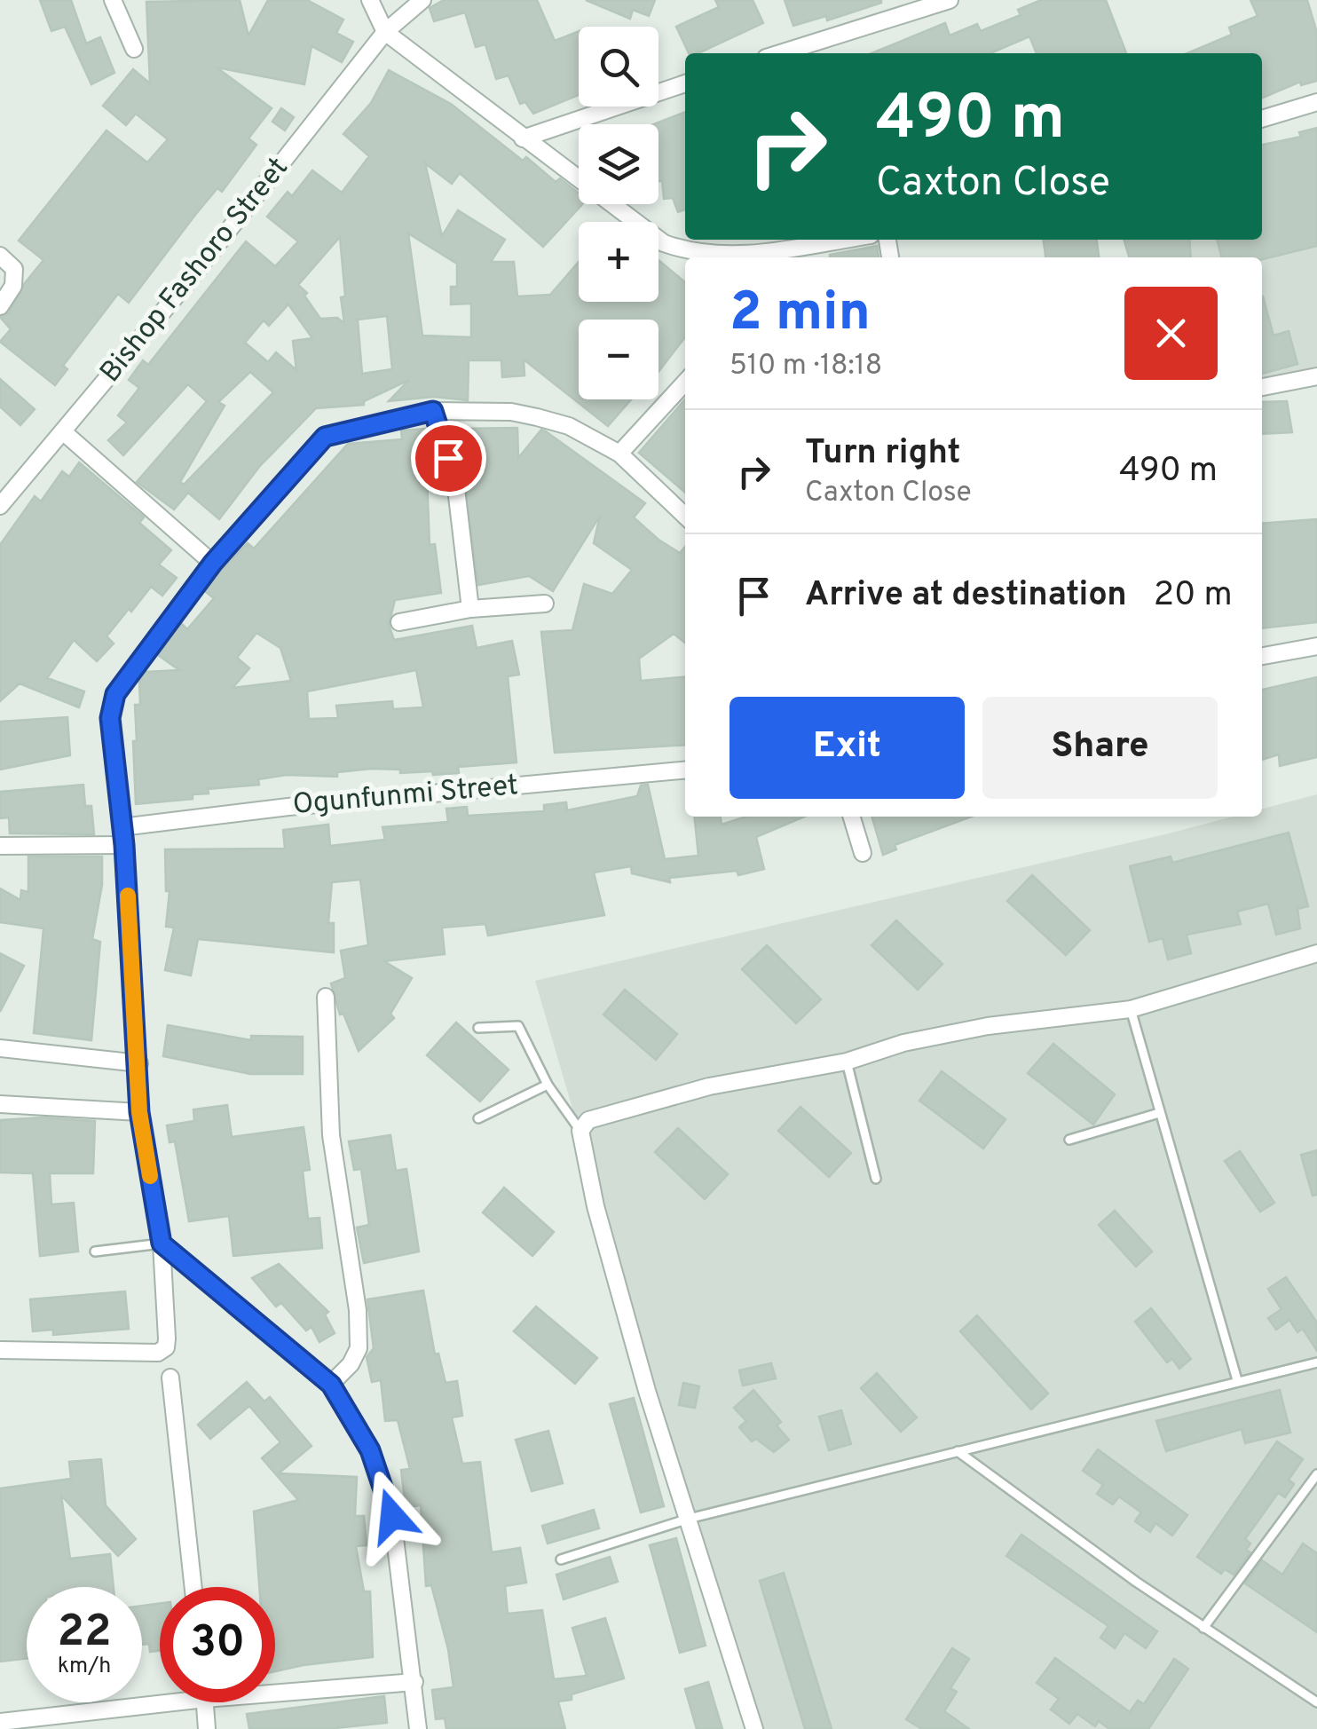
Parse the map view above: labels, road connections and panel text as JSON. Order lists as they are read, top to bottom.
{
  "streets": {
    "street": ["Bishop Fashoro Street", "Ogunfunmi Street"]
  },
  "page": {
    "map_buttons": ["+", "−"],
    "turn": ["490 m", "Caxton Close"],
    "heading": ["2 min", "510 m · 18:18"],
    "list": [
      {
        "name": "Turn right",
        "note": "Caxton Close",
        "value": "490 m"
      },
      {
        "name": "Arrive at destination",
        "value": "20 m"
      }
    ],
    "buttons": ["Exit", "Share"],
    "speed": "22 km/h",
    "limit": "30"
  }
}
